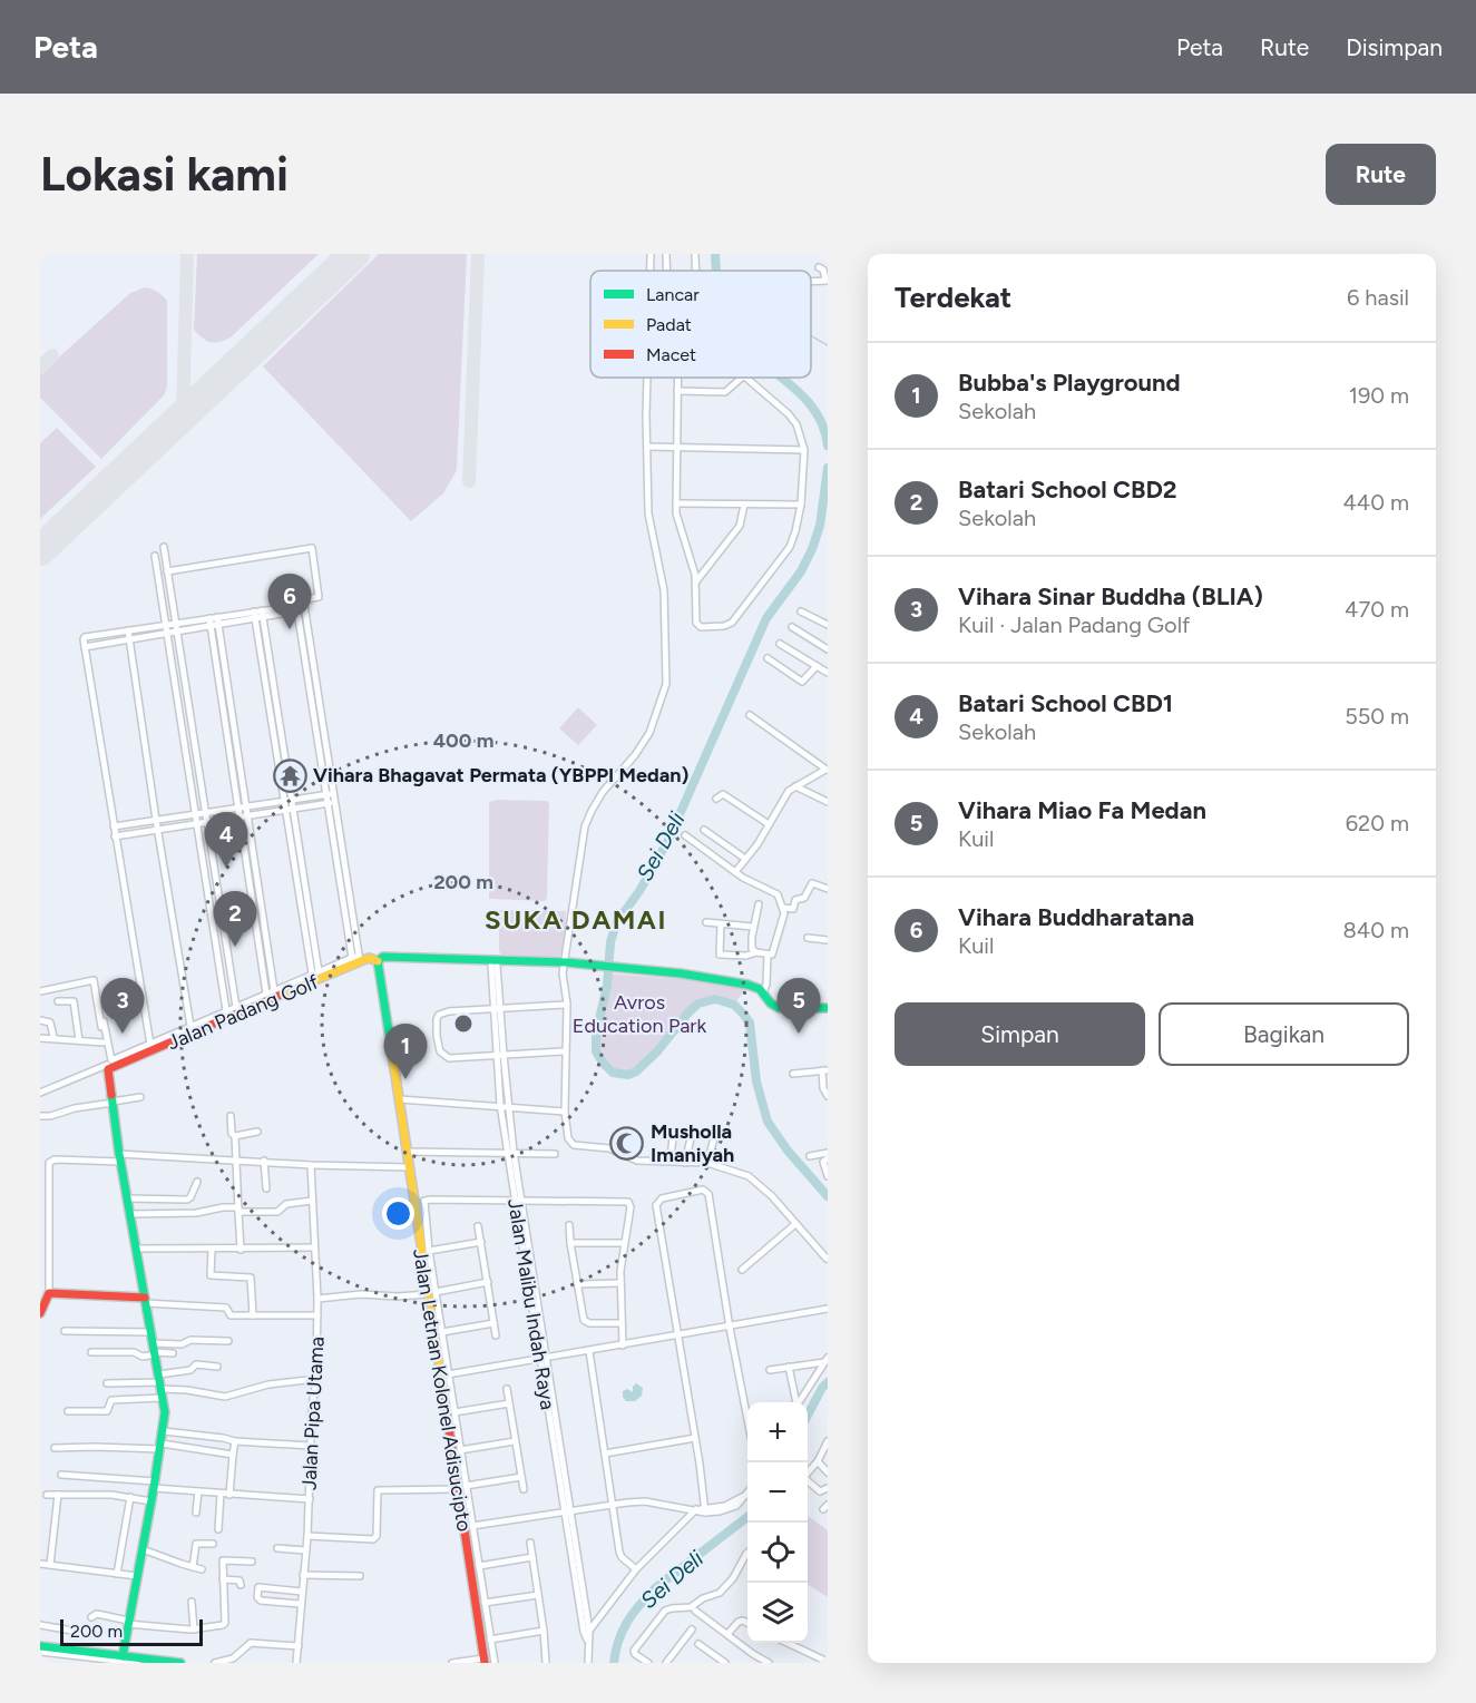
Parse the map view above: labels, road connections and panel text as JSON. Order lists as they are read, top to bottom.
{
  "streets": {
    "main road": ["Jalan Padang Golf", "Jalan Letnan Kolonel Adisucipto"],
    "street": ["Jalan Malibu Indah Raya", "Jalan Pipa Utama"]
  },
  "districts": ["SUKA DAMAI"],
  "water": ["Sei Deli"],
  "parks": ["Avros Education Park"],
  "places": {
    "temple": ["Vihara Bhagavat Permata (YBPPI Medan)"],
    "mosque": ["Musholla Imaniyah"]
  },
  "legend": ["Lancar", "Padat", "Macet"],
  "scale_bar": "200 m",
  "page": {
    "header": "Peta",
    "nav": ["Peta", "Rute", "Disimpan"],
    "buttons": [
      "Rute",
      ["Simpan", "Bagikan"]
    ],
    "title": "Lokasi kami",
    "heading": ["Terdekat", "6 hasil"],
    "list": [
      {
        "mark": "1",
        "name": "Bubba's Playground",
        "note": "Sekolah",
        "value": "190 m"
      },
      {
        "mark": "2",
        "name": "Batari School CBD2",
        "note": "Sekolah",
        "value": "440 m"
      },
      {
        "mark": "3",
        "name": "Vihara Sinar Buddha (BLIA)",
        "note": "Kuil · Jalan Padang Golf",
        "value": "470 m"
      },
      {
        "mark": "4",
        "name": "Batari School CBD1",
        "note": "Sekolah",
        "value": "550 m"
      },
      {
        "mark": "5",
        "name": "Vihara Miao Fa Medan",
        "note": "Kuil",
        "value": "620 m"
      },
      {
        "mark": "6",
        "name": "Vihara Buddharatana",
        "note": "Kuil",
        "value": "840 m"
      }
    ],
    "pins": [
      "6",
      "4",
      "2",
      "3",
      "5",
      "1"
    ],
    "map_buttons": ["+", "−"],
    "scale": "200 m"
  },
  "rings": ["400 m", "200 m"]
}
